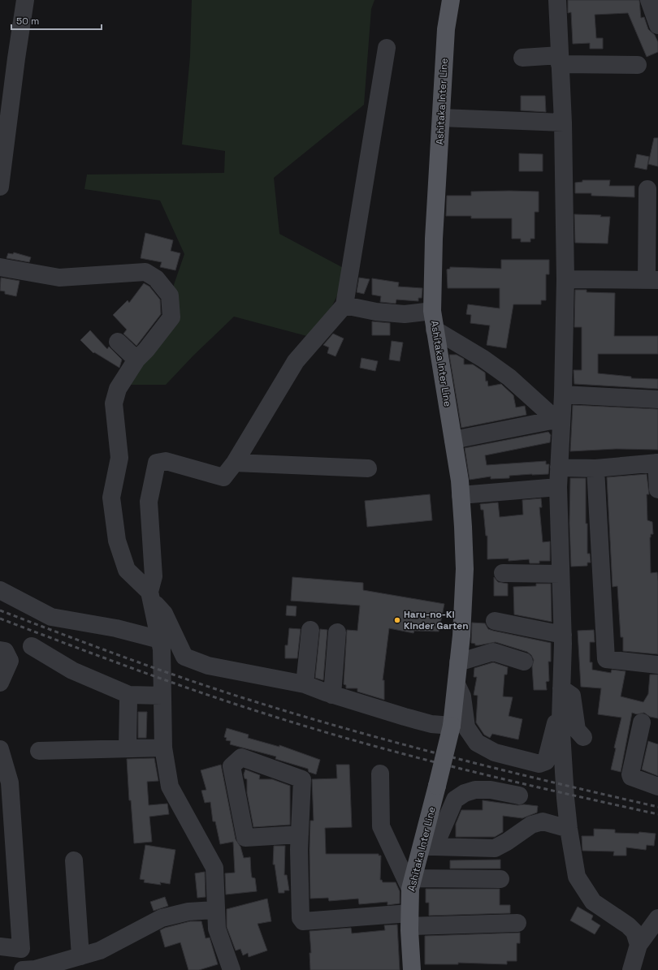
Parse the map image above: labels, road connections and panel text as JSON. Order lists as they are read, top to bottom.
{
  "streets": {
    "main road": ["Ashitaka Inter Line"]
  },
  "places": ["Haru-no-Ki Kinder Garten"],
  "scale_bar": "50 m"
}
